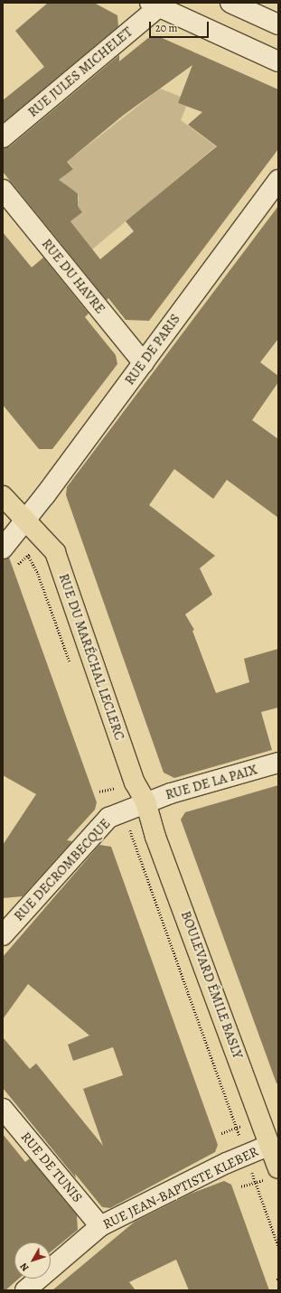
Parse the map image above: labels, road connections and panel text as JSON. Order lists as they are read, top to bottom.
{
  "streets": {
    "main road": ["RUE DU MARÉCHAL LECLERC", "BOULEVARD ÉMILE BASLY"],
    "street": [
      "RUE JULES MICHELET",
      "RUE DU HAVRE",
      "RUE DE PARIS",
      "RUE DE LA PAIX",
      "RUE DECROMBECQUE",
      "RUE DE TUNIS",
      "RUE JEAN-BAPTISTE KLEBER"
    ]
  },
  "crossings": [
    ["RUE DU HAVRE", "RUE DE PARIS"],
    ["RUE DE PARIS", "RUE DU MARÉCHAL LECLERC"],
    ["RUE DU MARÉCHAL LECLERC", "RUE DE LA PAIX"],
    ["RUE DU MARÉCHAL LECLERC", "RUE DECROMBECQUE"],
    ["RUE DU MARÉCHAL LECLERC", "BOULEVARD ÉMILE BASLY"],
    ["RUE DE LA PAIX", "RUE DECROMBECQUE"],
    ["RUE DE LA PAIX", "BOULEVARD ÉMILE BASLY"],
    ["RUE DECROMBECQUE", "BOULEVARD ÉMILE BASLY"],
    ["BOULEVARD ÉMILE BASLY", "RUE JEAN-BAPTISTE KLEBER"],
    ["RUE DE TUNIS", "RUE JEAN-BAPTISTE KLEBER"]
  ],
  "scale_bar": "20 m",
  "north": "bottom left"
}
